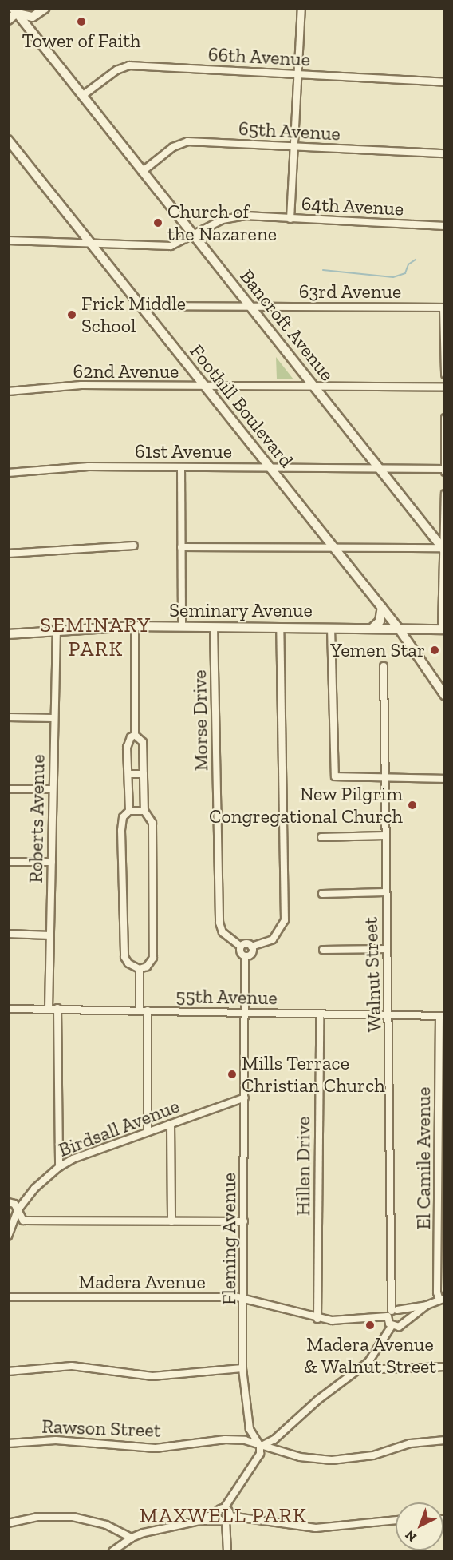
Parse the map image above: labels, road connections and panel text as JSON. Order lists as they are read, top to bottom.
{
  "streets": {
    "street": [
      "66th Avenue",
      "65th Avenue",
      "64th Avenue",
      "63rd Avenue",
      "Bancroft Avenue",
      "62nd Avenue",
      "Foothill Boulevard",
      "61st Avenue",
      "Seminary Avenue",
      "Morse Drive",
      "Roberts Avenue",
      "Walnut Street",
      "55th Avenue",
      "Birdsall Avenue",
      "El Camile Avenue",
      "Hillen Drive",
      "Fleming Avenue",
      "Madera Avenue",
      "Rawson Street"
    ]
  },
  "crossings": [
    ["66th Avenue", "Bancroft Avenue"],
    ["65th Avenue", "Bancroft Avenue"],
    ["64th Avenue", "Bancroft Avenue"],
    ["64th Avenue", "Foothill Boulevard"],
    ["63rd Avenue", "Bancroft Avenue"],
    ["63rd Avenue", "Foothill Boulevard"],
    ["Bancroft Avenue", "62nd Avenue"],
    ["Bancroft Avenue", "61st Avenue"],
    ["62nd Avenue", "Foothill Boulevard"],
    ["Foothill Boulevard", "61st Avenue"],
    ["Foothill Boulevard", "Seminary Avenue"],
    ["Seminary Avenue", "Morse Drive"],
    ["Seminary Avenue", "Roberts Avenue"],
    ["Morse Drive", "Fleming Avenue"],
    ["Roberts Avenue", "55th Avenue"],
    ["Walnut Street", "55th Avenue"],
    ["Walnut Street", "Madera Avenue"],
    ["55th Avenue", "El Camile Avenue"],
    ["55th Avenue", "Hillen Drive"],
    ["55th Avenue", "Fleming Avenue"],
    ["Birdsall Avenue", "Fleming Avenue"],
    ["Hillen Drive", "Madera Avenue"],
    ["Fleming Avenue", "Madera Avenue"],
    ["Fleming Avenue", "Rawson Street"]
  ],
  "districts": ["SEMINARY PARK", "MAXWELL PARK"],
  "places": [
    "Tower of Faith",
    "Church of the Nazarene",
    "Frick Middle School",
    "Yemen Star",
    "New Pilgrim Congregational Church",
    "Mills Terrace Christian Church",
    "Madera Avenue & Walnut Street"
  ],
  "north": "bottom left"
}
